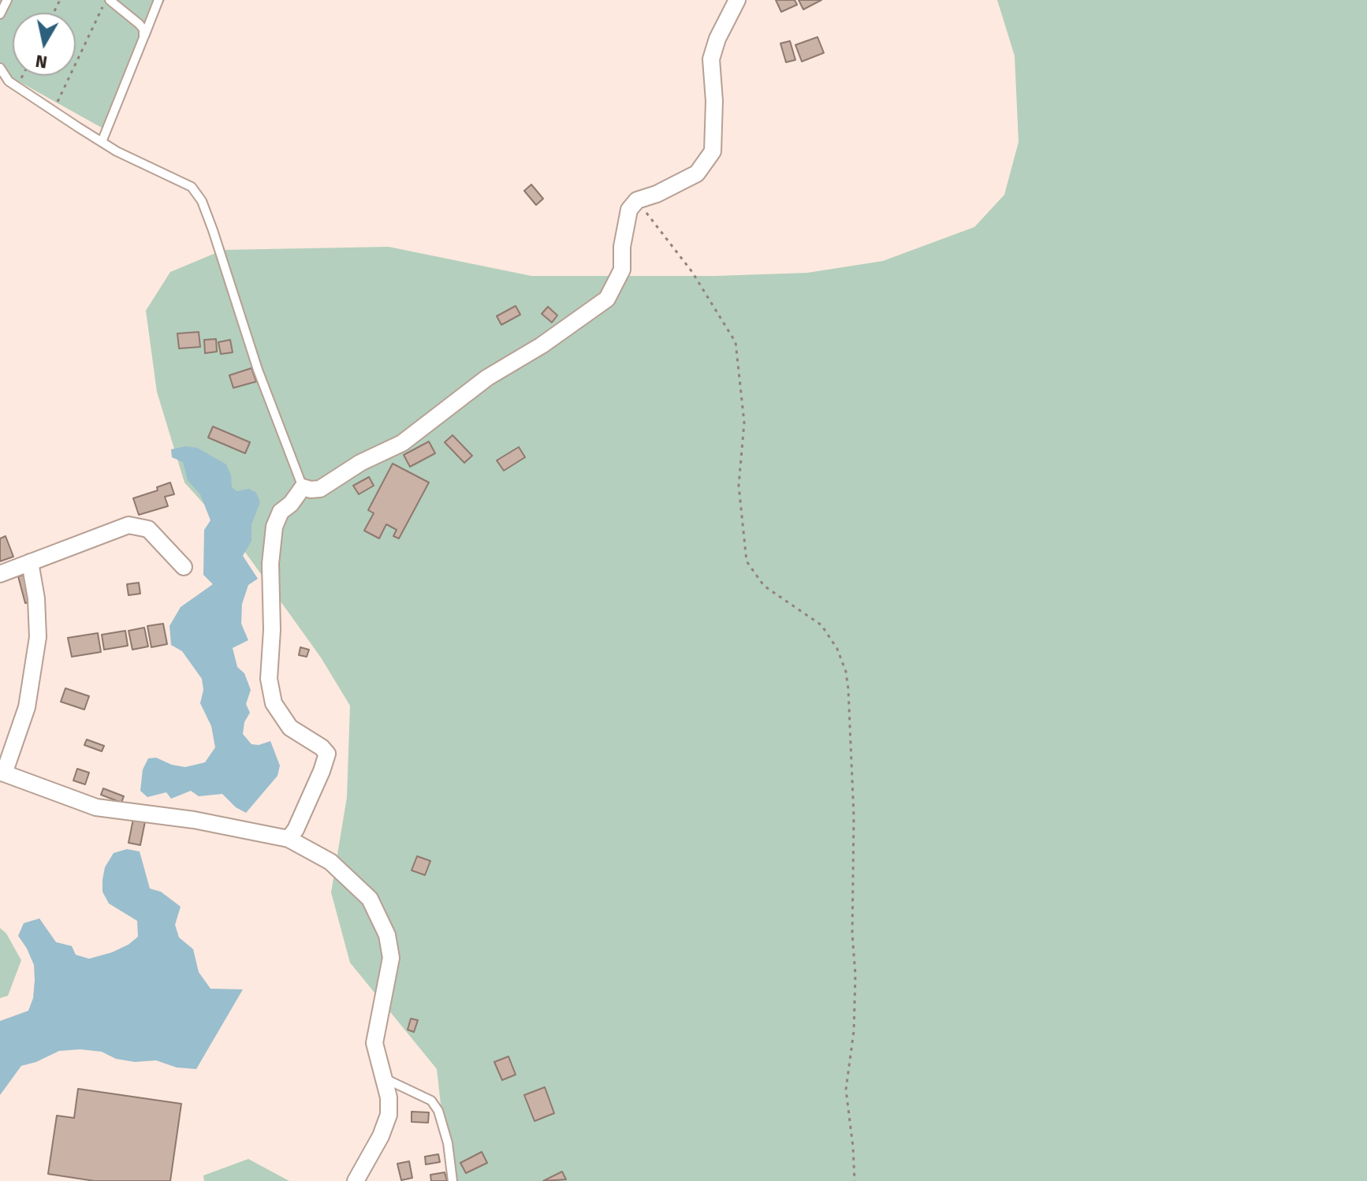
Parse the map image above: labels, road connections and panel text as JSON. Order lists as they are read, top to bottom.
{
  "north": "bottom"
}
